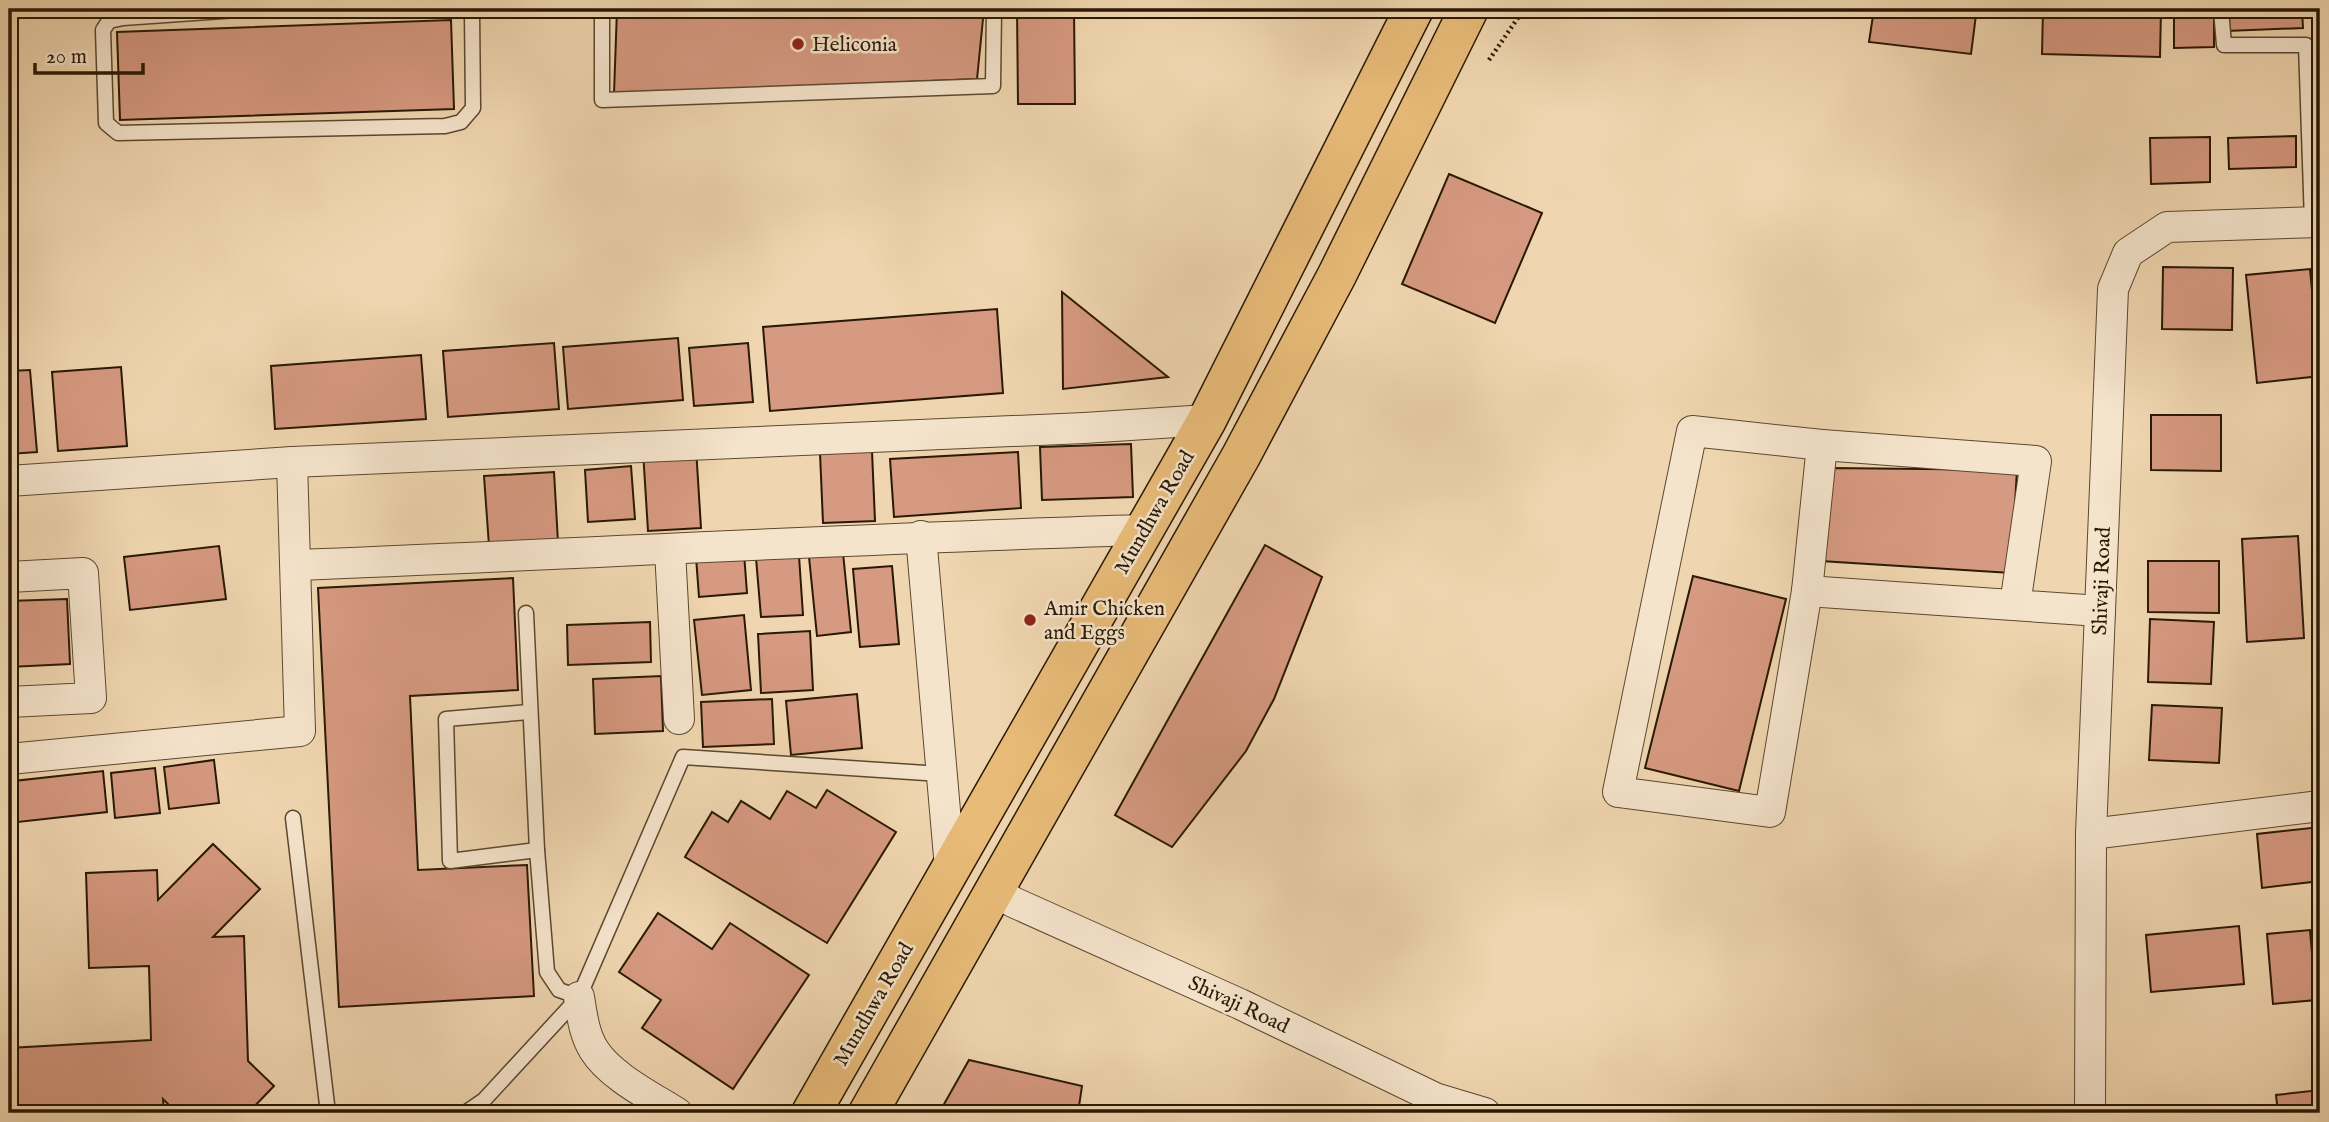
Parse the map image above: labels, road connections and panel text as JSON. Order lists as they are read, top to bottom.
{
  "streets": {
    "highway": ["Mundhwa Road"],
    "street": ["Shivaji Road"]
  },
  "places": ["Heliconia", "Amir Chicken and Eggs"],
  "scale_bar": "20 m"
}
